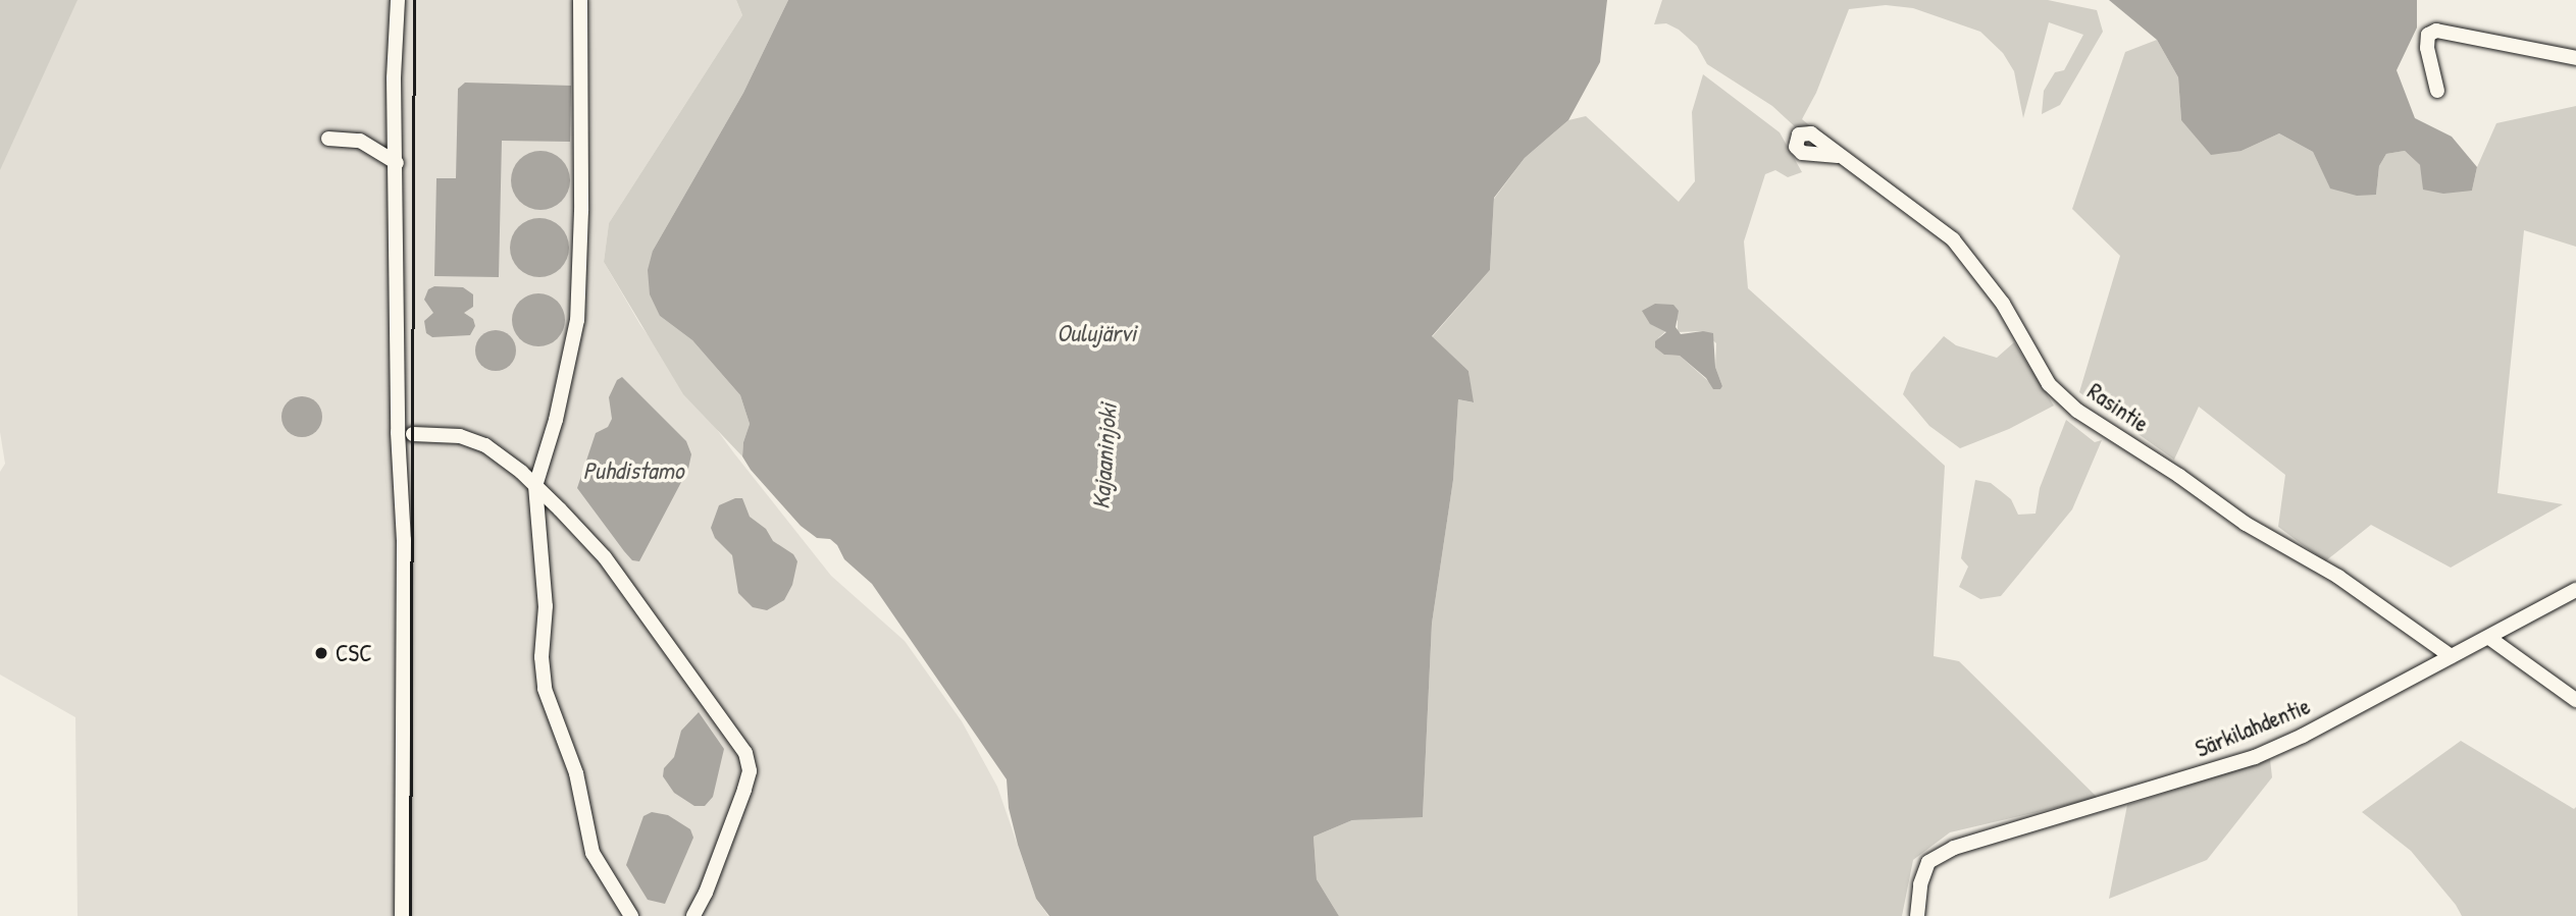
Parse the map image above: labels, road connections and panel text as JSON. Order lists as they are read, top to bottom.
{
  "streets": {
    "street": ["Rasintie", "Särkilahdentie"]
  },
  "crossings": [
    ["Rasintie", "Särkilahdentie"]
  ],
  "water": ["Oulujärvi", "Kajaaninjoki", "Puhdistamo"],
  "places": ["CSC"]
}
